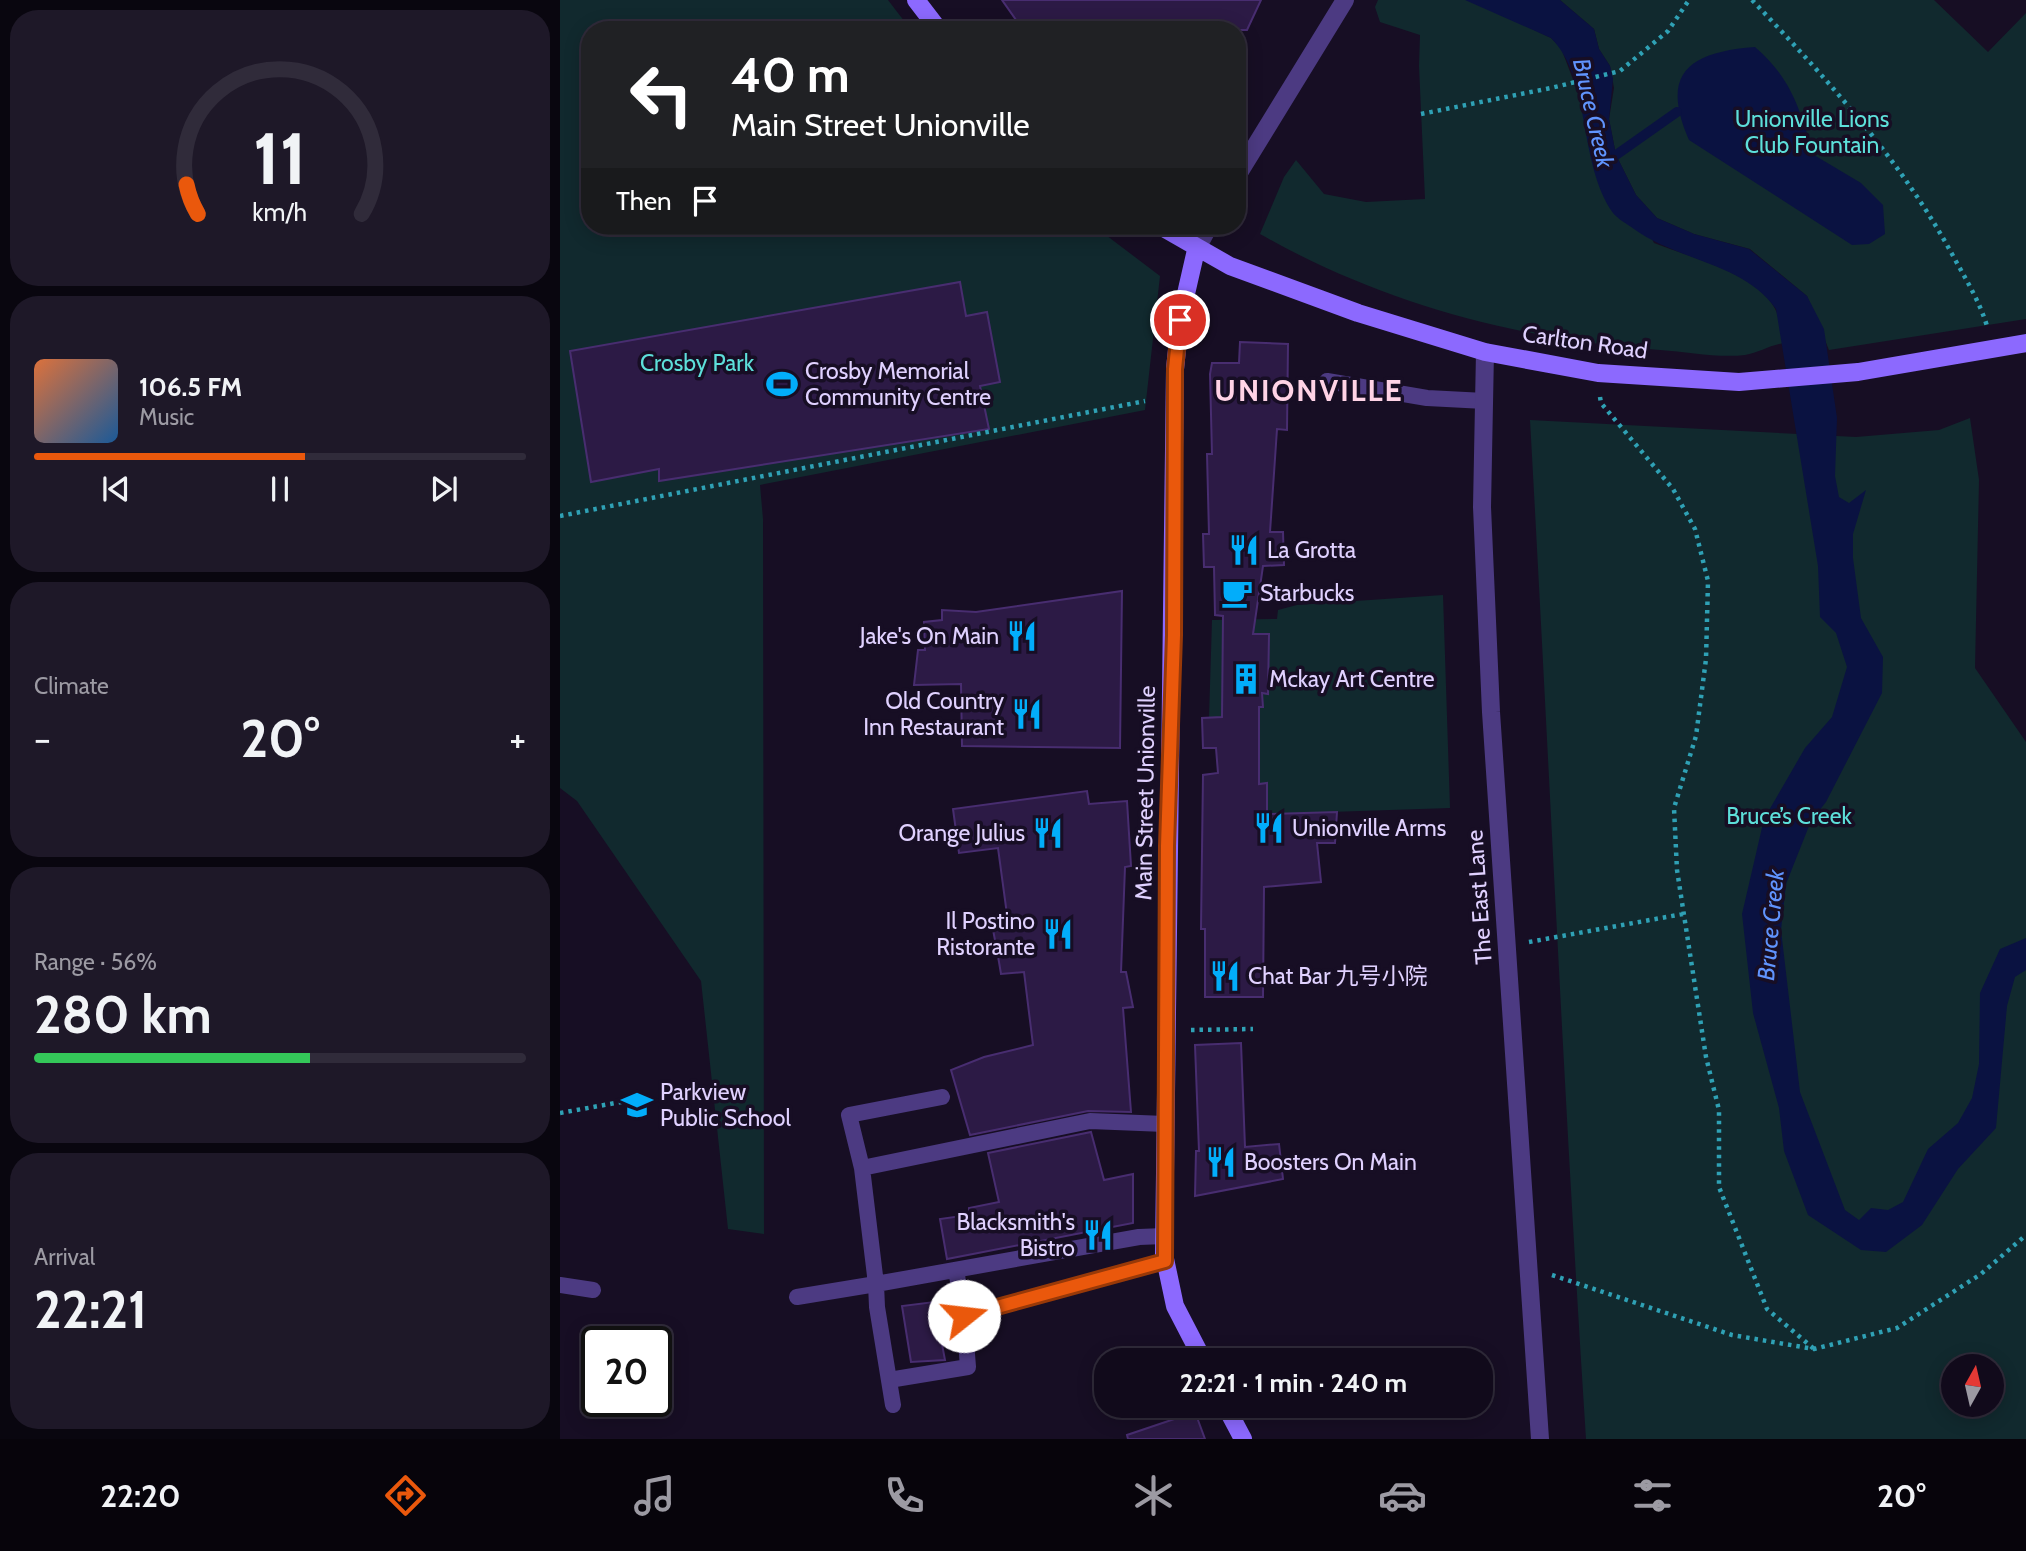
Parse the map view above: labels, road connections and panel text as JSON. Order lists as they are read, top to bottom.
{
  "streets": {
    "main road": ["Carlton Road", "Main Street Unionville"],
    "street": ["The East Lane"]
  },
  "crossings": [
    ["Carlton Road", "Main Street Unionville"],
    ["Carlton Road", "The East Lane"]
  ],
  "districts": ["UNIONVILLE"],
  "water": ["Bruce Creek"],
  "parks": ["Unionville Lions Club Fountain", "Crosby Park", "Bruce’s Creek"],
  "places": {
    "sports": ["Crosby Memorial Community Centre"],
    "restaurant": [
      "La Grotta",
      "Jake's On Main",
      "Old Country Inn Restaurant",
      "Unionville Arms",
      "Orange Julius",
      "Il Postino Ristorante",
      "Chat Bar 九号小院",
      "Boosters On Main",
      "Blacksmith's Bistro"
    ],
    "cafe": ["Starbucks"],
    "building": ["Mckay Art Centre"],
    "school or university": ["Parkview Public School"]
  },
  "north": "top",
  "page": {
    "turn": ["40 m", "Main Street Unionville"],
    "then": "Then",
    "song": ["106.5 FM", "Music"],
    "tile": [
      "Climate",
      ["Range · 56%", "280 km"],
      ["Arrival", "22:21"]
    ],
    "heat": ["−", "20°", "+"],
    "limit": "20",
    "trip": "22:21 · 1 min · 240 m",
    "tabs": ["22:20", "20°"],
    "gauge": ["11", "km/h"]
  }
}
